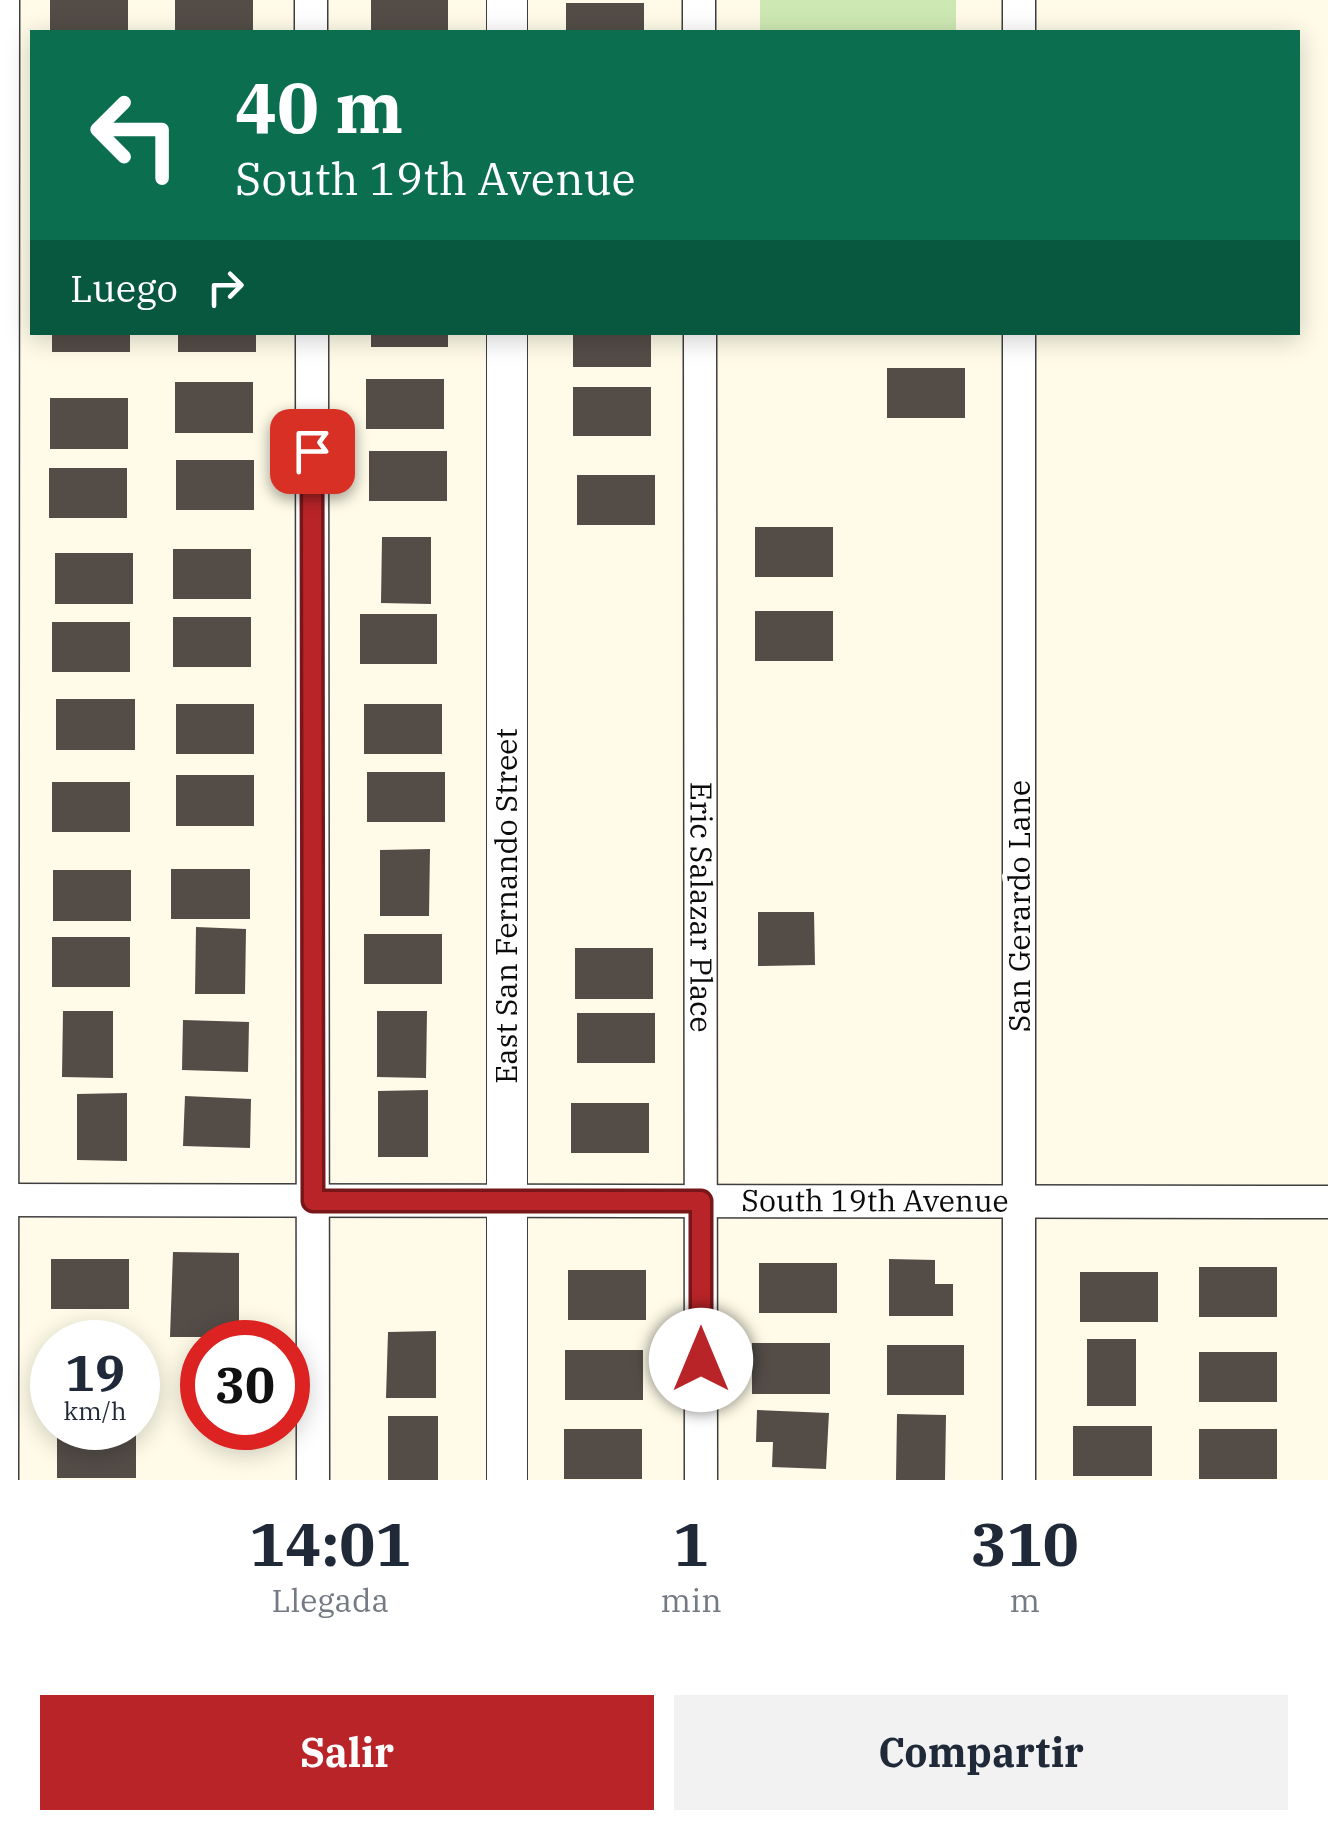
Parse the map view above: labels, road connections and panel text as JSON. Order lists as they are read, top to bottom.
{
  "streets": {
    "street": [
      "East San Fernando Street",
      "Eric Salazar Place",
      "San Gerardo Lane",
      "South 19th Avenue"
    ]
  },
  "crossings": [
    ["East San Fernando Street", "South 19th Avenue"],
    ["Eric Salazar Place", "South 19th Avenue"],
    ["San Gerardo Lane", "South 19th Avenue"]
  ],
  "page": {
    "turn": ["40 m", "South 19th Avenue"],
    "then": "Luego",
    "speed": "19 km/h",
    "limit": "30",
    "eta": [
      "14:01",
      "Llegada",
      "1",
      "min",
      "310",
      "m"
    ],
    "buttons": ["Salir", "Compartir"]
  }
}
